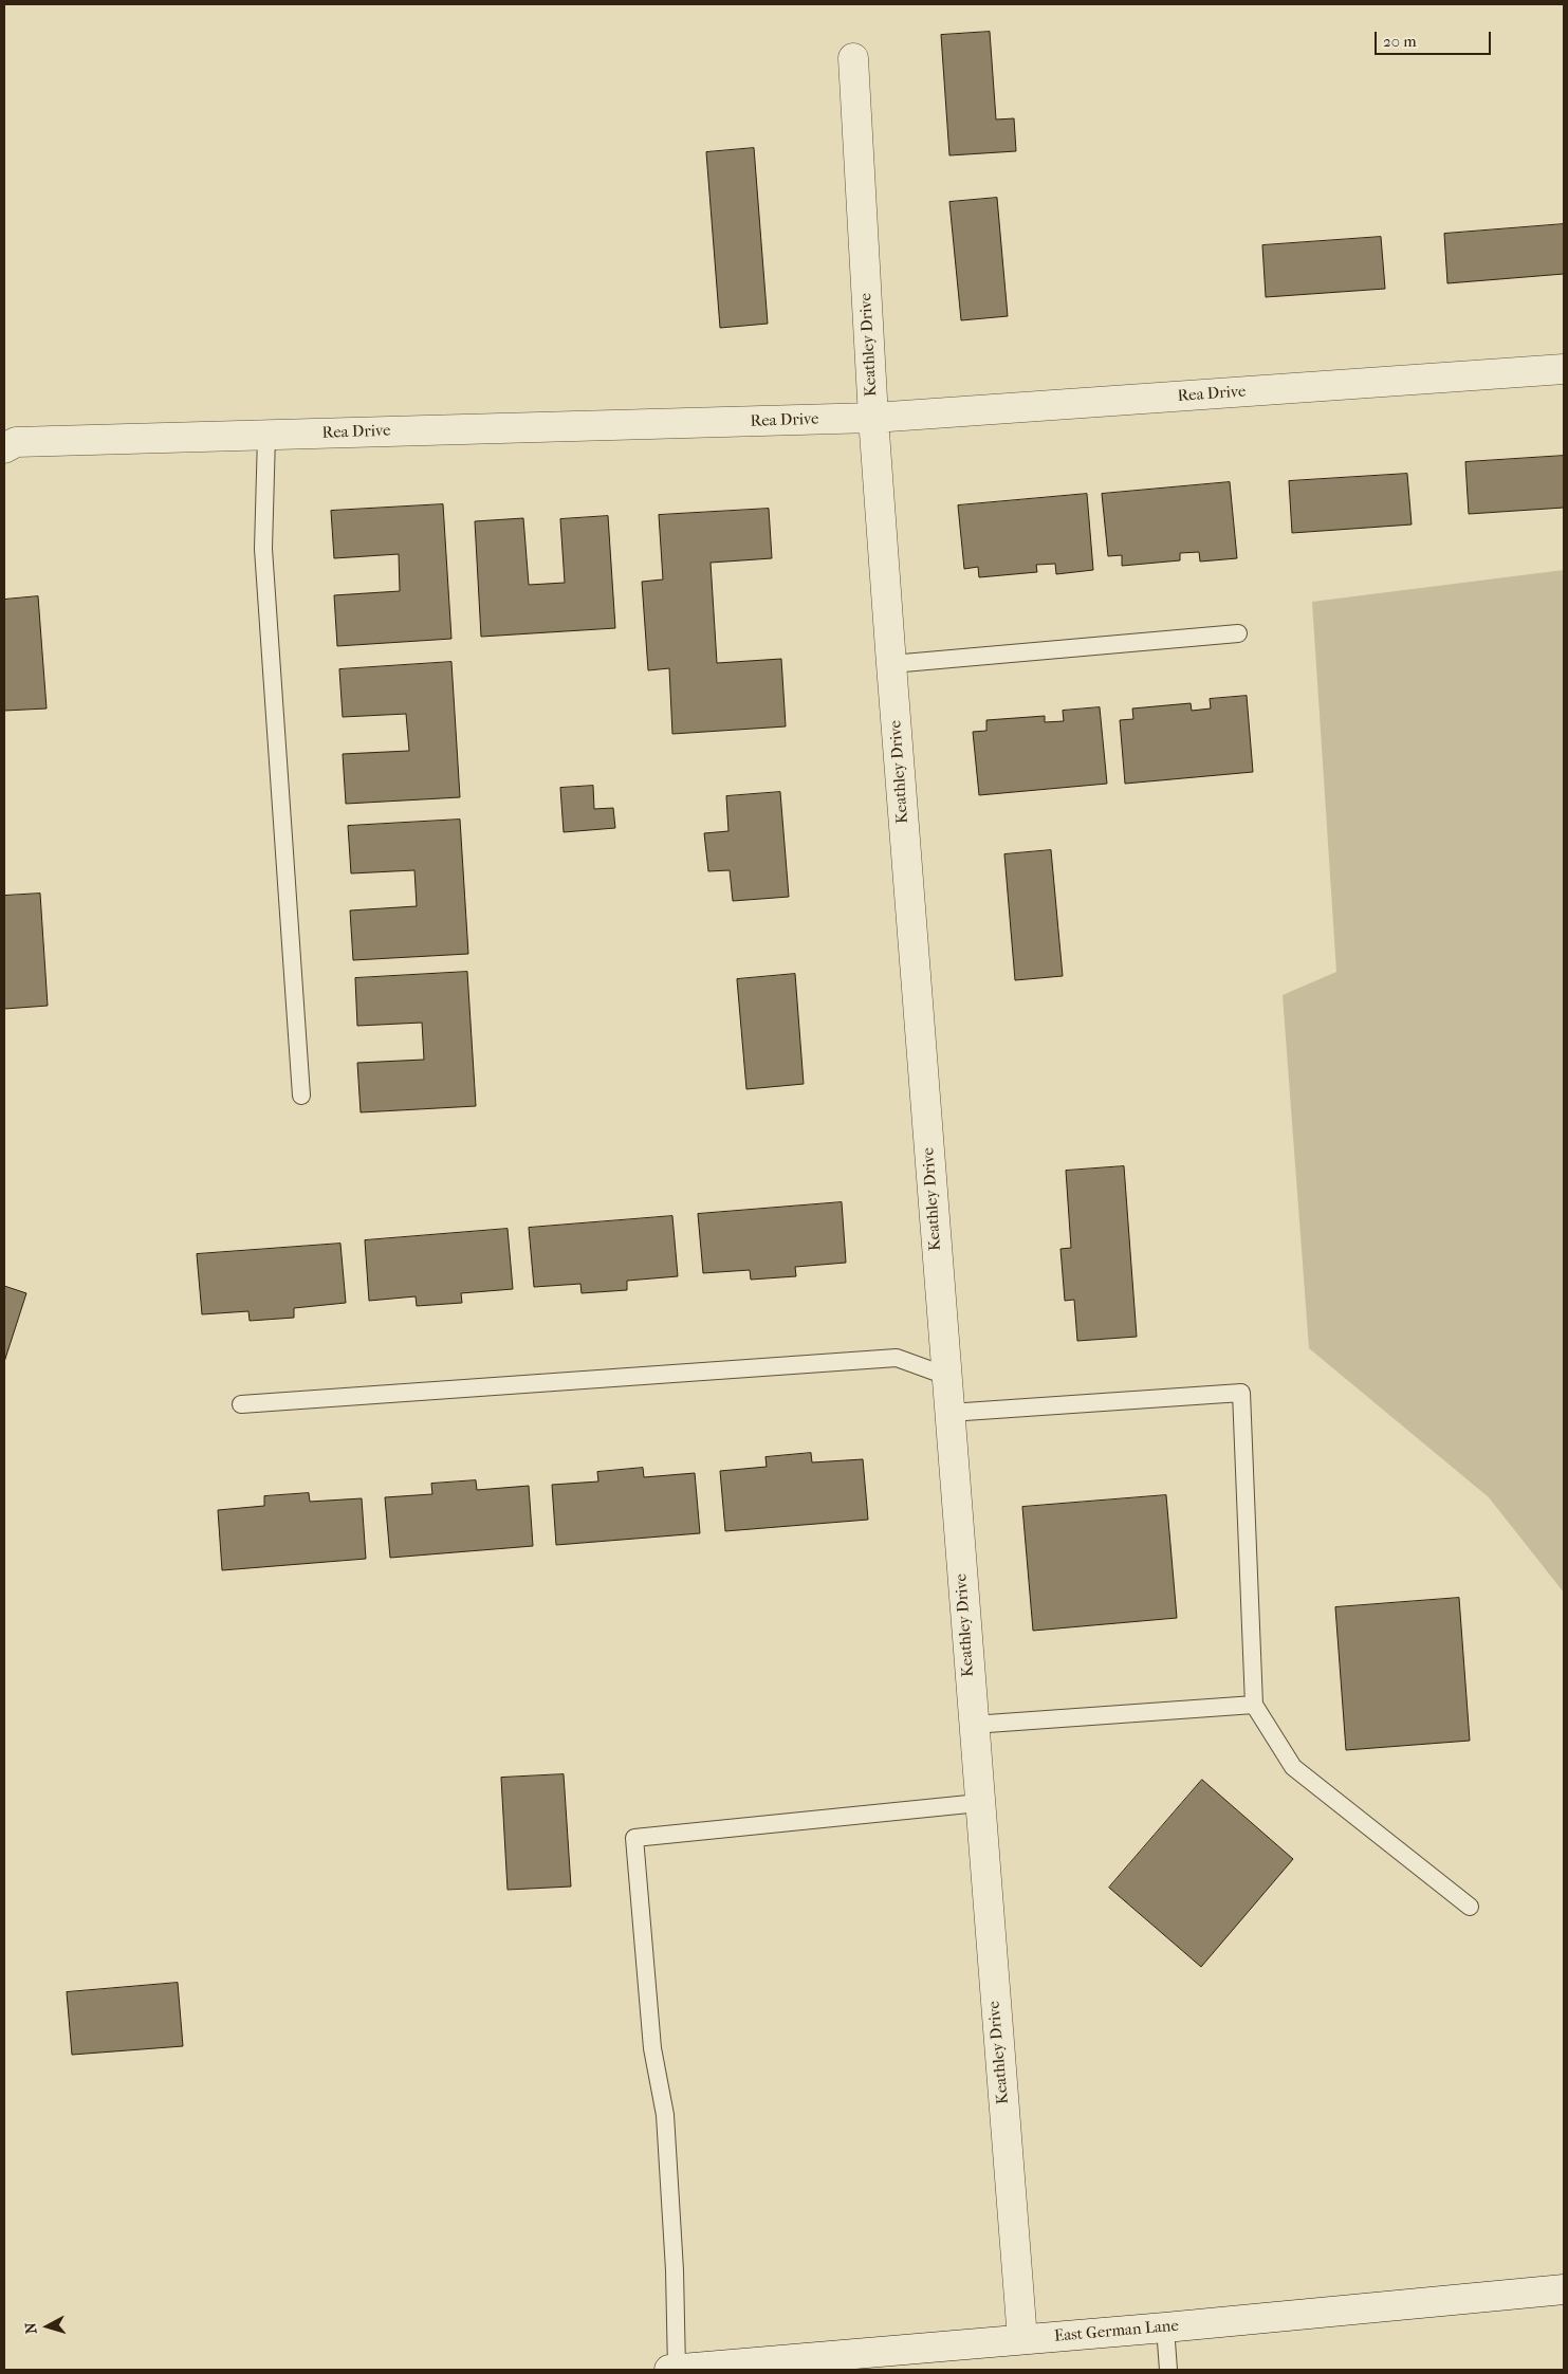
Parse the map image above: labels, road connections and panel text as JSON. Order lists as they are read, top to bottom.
{
  "streets": {
    "street": ["Keathley Drive", "Rea Drive", "East German Lane"]
  },
  "crossings": [
    ["Keathley Drive", "Rea Drive"],
    ["Keathley Drive", "East German Lane"]
  ],
  "scale_bar": "20 m",
  "north": "left"
}
